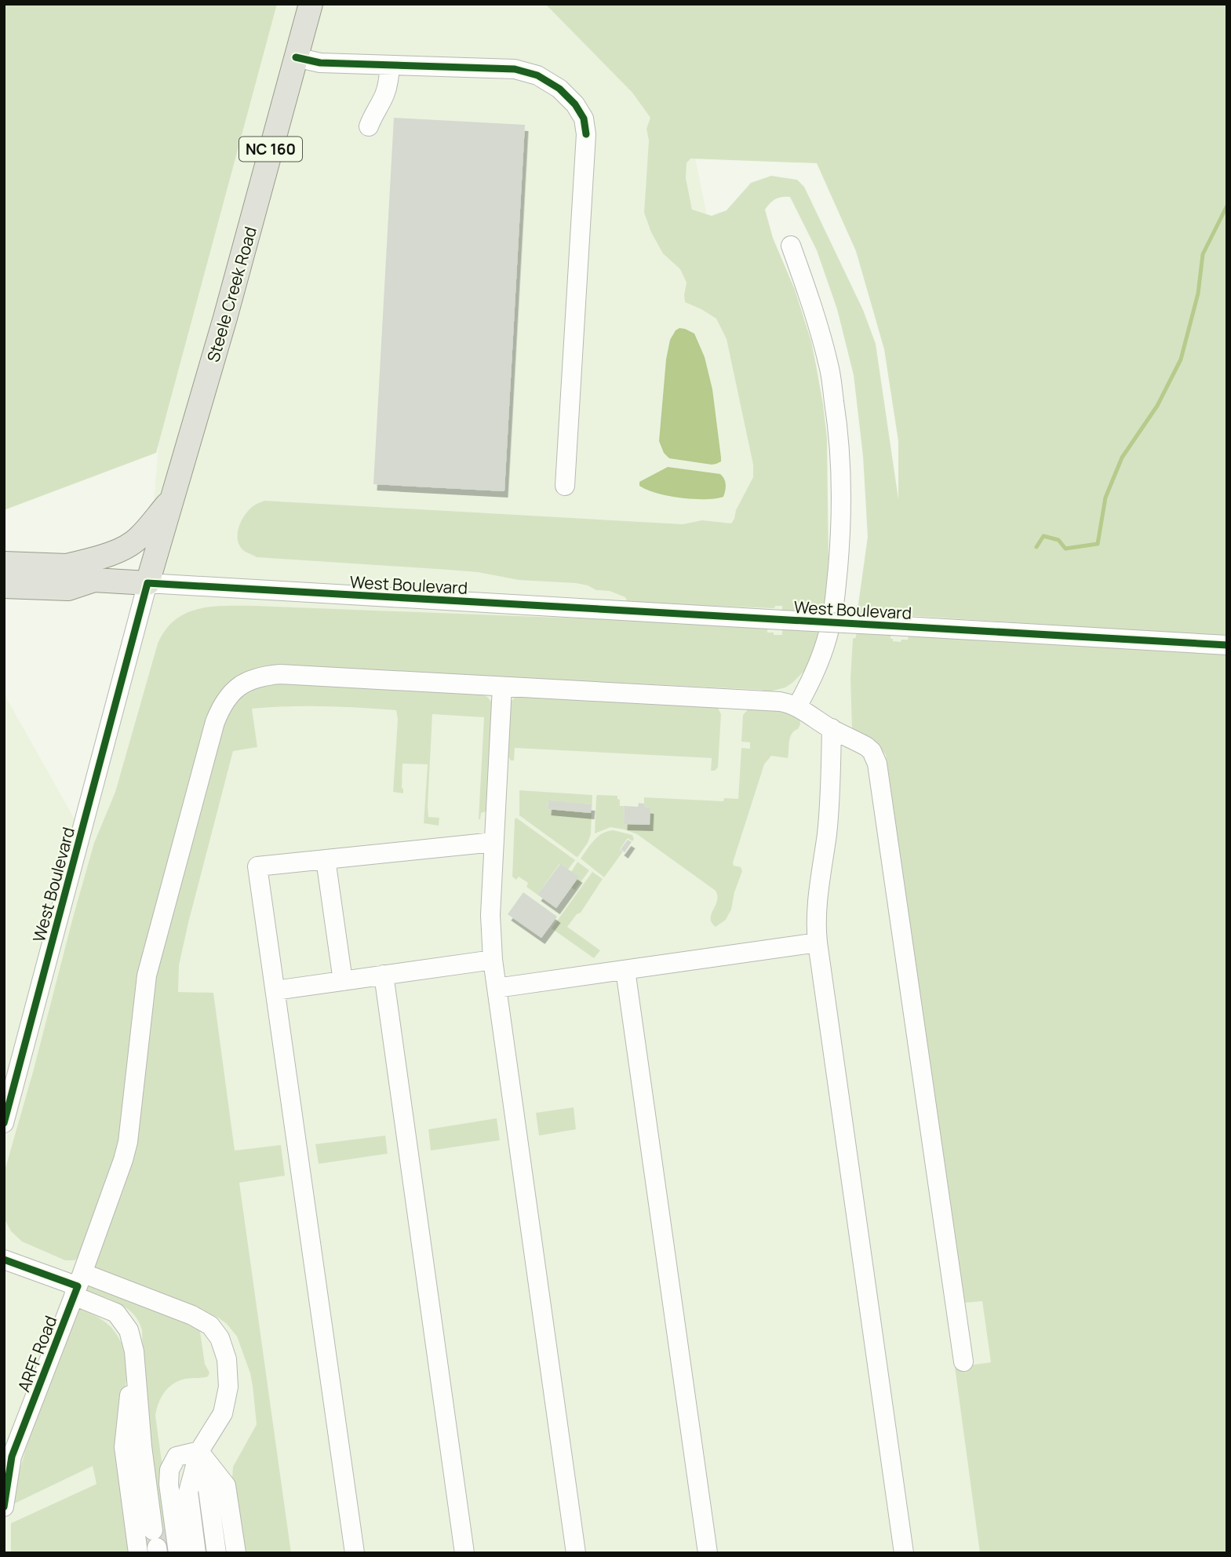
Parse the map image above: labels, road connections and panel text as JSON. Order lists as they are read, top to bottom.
{
  "streets": {
    "main road": ["NC 160", "Steele Creek Road"],
    "street": ["West Boulevard", "ARFF Road"]
  },
  "crossings": [
    ["Steele Creek Road", "West Boulevard"]
  ]
}
